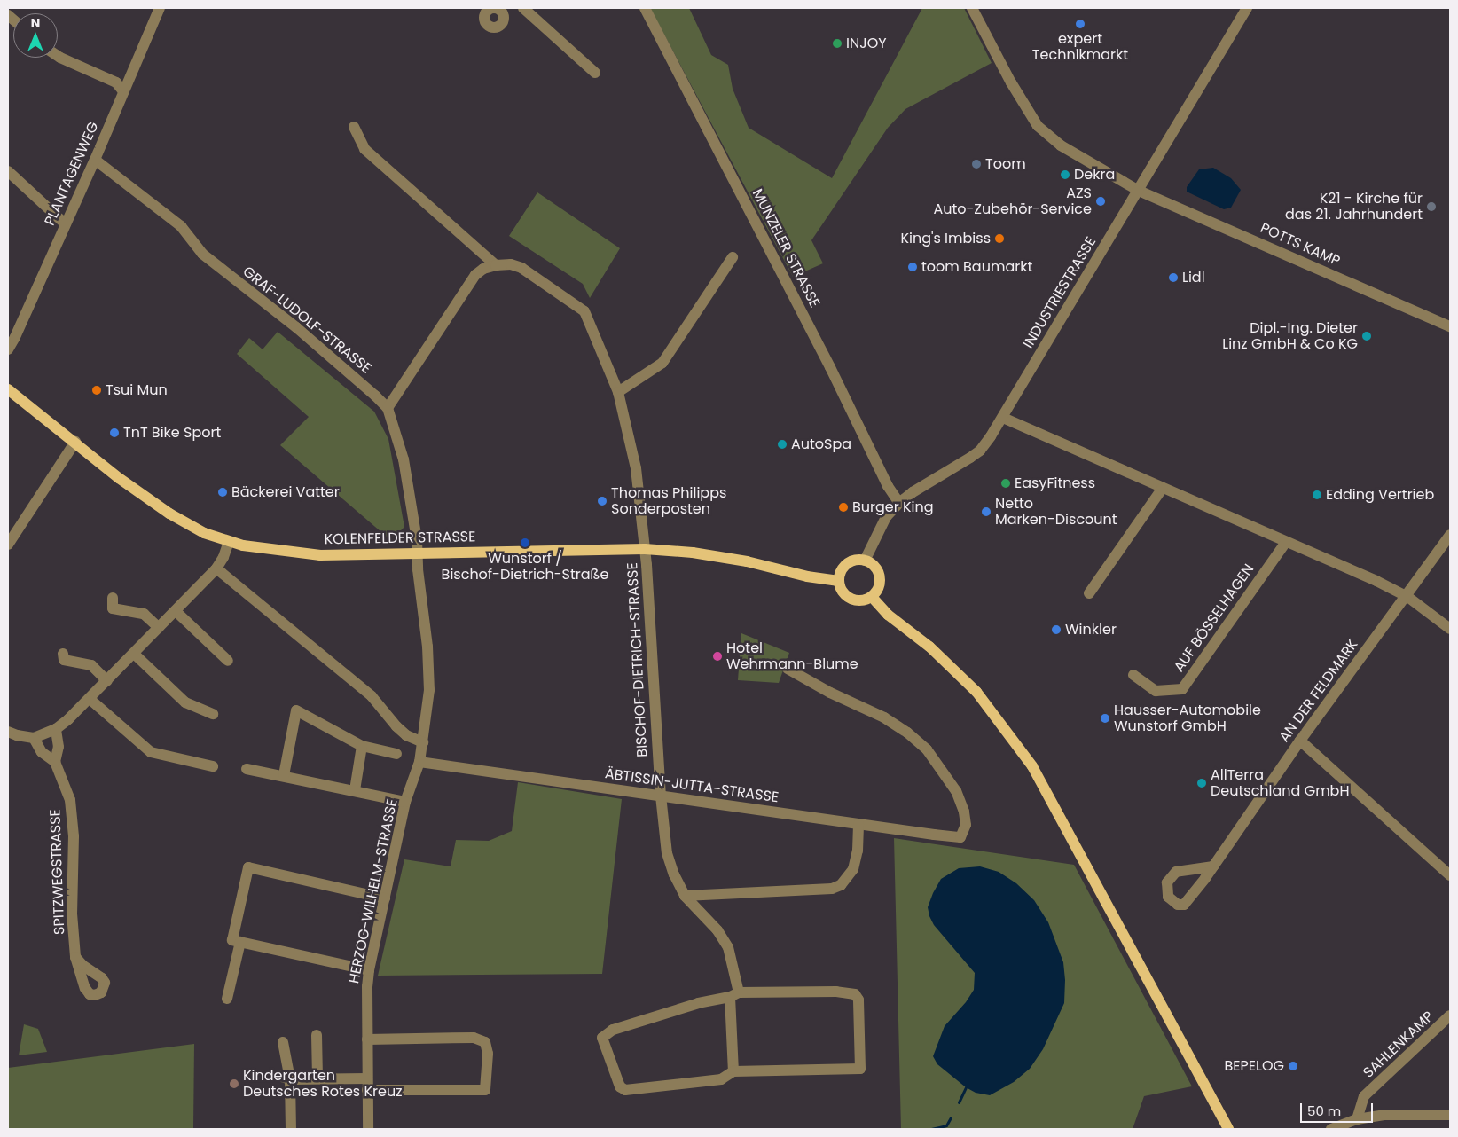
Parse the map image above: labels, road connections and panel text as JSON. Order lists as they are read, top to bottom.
{
  "streets": {
    "main road": ["KOLENFELDER STRASSE"],
    "street": [
      "PLANTAGENWEG",
      "POTTS KAMP",
      "MUNZELER STRASSE",
      "INDUSTRIESTRASSE",
      "GRAF-LUDOLF-STRASSE",
      "AUF BÖSSELHAGEN",
      "BISCHOF-DIETRICH-STRASSE",
      "AN DER FELDMARK",
      "ÄBTISSIN-JUTTA-STRASSE",
      "SPITZWEGSTRASSE",
      "HERZOG-WILHELM-STRASSE",
      "SAHLENKAMP"
    ]
  },
  "crossings": [
    ["PLANTAGENWEG", "GRAF-LUDOLF-STRASSE"],
    ["POTTS KAMP", "INDUSTRIESTRASSE"],
    ["MUNZELER STRASSE", "INDUSTRIESTRASSE"],
    ["INDUSTRIESTRASSE", "KOLENFELDER STRASSE"],
    ["KOLENFELDER STRASSE", "BISCHOF-DIETRICH-STRASSE"],
    ["KOLENFELDER STRASSE", "HERZOG-WILHELM-STRASSE"],
    ["BISCHOF-DIETRICH-STRASSE", "ÄBTISSIN-JUTTA-STRASSE"],
    ["ÄBTISSIN-JUTTA-STRASSE", "HERZOG-WILHELM-STRASSE"]
  ],
  "places": [
    "expert Technikmarkt",
    "INJOY",
    "Toom",
    "Dekra",
    "AZS Auto-Zubehör-Service",
    "K21 - Kirche für das 21. Jahrhundert",
    "King's Imbiss",
    "toom Baumarkt",
    "Lidl",
    "Dipl.-Ing. Dieter Linz GmbH & Co KG",
    "Tsui Mun",
    "TnT Bike Sport",
    "AutoSpa",
    "EasyFitness",
    "Bäckerei Vatter",
    "Edding Vertrieb",
    "Thomas Philipps Sonderposten",
    "Burger King",
    "Netto Marken-Discount",
    "Wunstorf / Bischof-Dietrich-Straße",
    "Winkler",
    "Hotel Wehrmann-Blume",
    "Hausser-Automobile Wunstorf GmbH",
    "AllTerra Deutschland GmbH",
    "BEPELOG",
    "Kindergarten Deutsches Rotes Kreuz"
  ],
  "scale_bar": "50 m",
  "north": "top"
}
